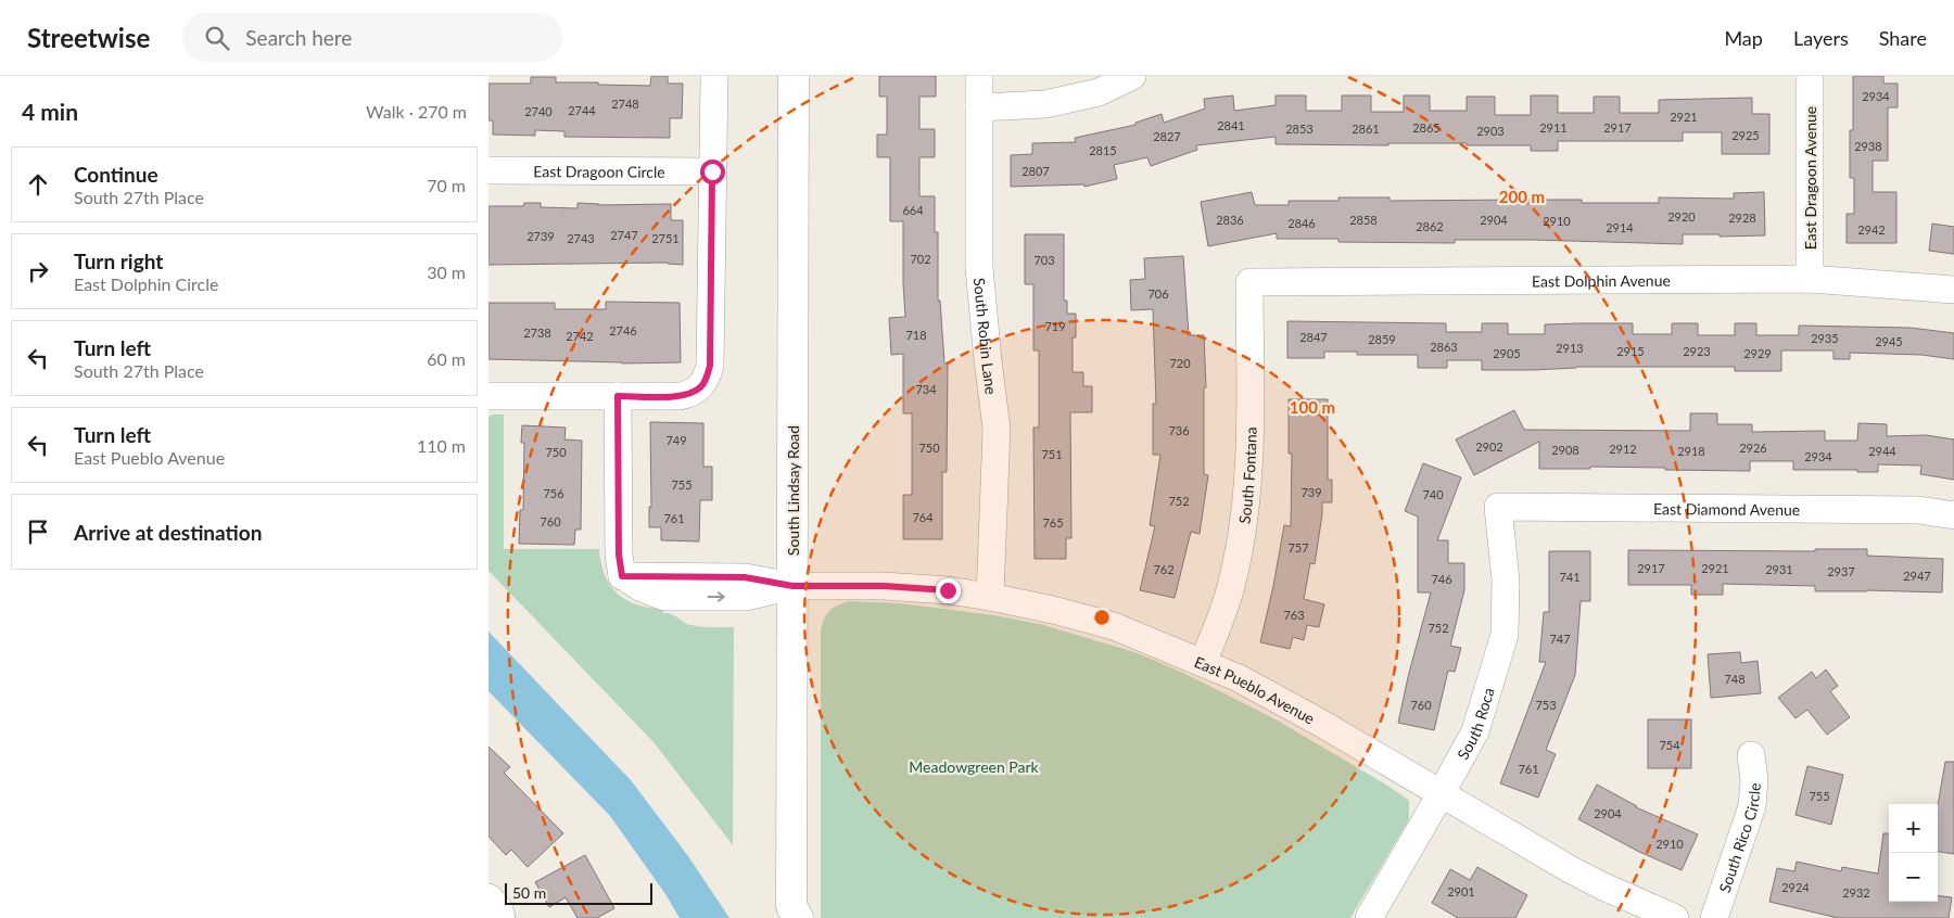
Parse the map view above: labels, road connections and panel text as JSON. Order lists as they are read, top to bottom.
{
  "streets": {
    "main road": ["South Lindsay Road"],
    "street": [
      "East Dragoon Circle",
      "East Dragoon Avenue",
      "East Dolphin Avenue",
      "South Robin Lane",
      "South Fontana",
      "East Diamond Avenue",
      "East Pueblo Avenue",
      "South Roca",
      "South Rico Circle"
    ]
  },
  "crossings": [
    ["East Dragoon Avenue", "East Dolphin Avenue"],
    ["East Dolphin Avenue", "South Fontana"],
    ["South Robin Lane", "East Pueblo Avenue"],
    ["South Fontana", "East Pueblo Avenue"],
    ["South Lindsay Road", "East Pueblo Avenue"],
    ["East Diamond Avenue", "South Roca"],
    ["East Pueblo Avenue", "South Roca"]
  ],
  "parks": ["Meadowgreen Park"],
  "house_numbers": [
    "2934",
    "2748",
    "2744",
    "2740",
    "2921",
    "2841",
    "2865",
    "2911",
    "2917",
    "2853",
    "2861",
    "2903",
    "2925",
    "2827",
    "2938",
    "2815",
    "2807",
    "664",
    "2920",
    "2928",
    "2836",
    "2858",
    "2904",
    "2910",
    "2846",
    "2862",
    "2914",
    "2942",
    "2747",
    "2739",
    "2743",
    "2751",
    "702",
    "703",
    "706",
    "719",
    "2746",
    "2738",
    "718",
    "2742",
    "2847",
    "2935",
    "2859",
    "2945",
    "2863",
    "2913",
    "2915",
    "2923",
    "2905",
    "2929",
    "720",
    "734",
    "736",
    "749",
    "2902",
    "750",
    "2926",
    "2912",
    "2908",
    "2918",
    "2944",
    "750",
    "751",
    "2934",
    "755",
    "739",
    "756",
    "740",
    "752",
    "764",
    "761",
    "760",
    "765",
    "757",
    "2917",
    "2921",
    "762",
    "2931",
    "2937",
    "2947",
    "741",
    "746",
    "763",
    "752",
    "747",
    "748",
    "760",
    "753",
    "754",
    "761",
    "755",
    "2904",
    "2910",
    "2924",
    "2901",
    "2932"
  ],
  "scale_bar": "50 m",
  "page": {
    "header": "Streetwise",
    "search": "Search here",
    "nav": ["Map", "Layers", "Share"],
    "heading": ["4 min", "Walk · 270 m"],
    "list": [
      ["Continue", "South 27th Place", "70 m"],
      ["Turn right", "East Dolphin Circle", "30 m"],
      ["Turn left", "South 27th Place", "60 m"],
      ["Turn left", "East Pueblo Avenue", "110 m"],
      "Arrive at destination"
    ],
    "map_buttons": ["+", "−"],
    "scale": "50 m"
  },
  "rings": ["200 m", "100 m"]
}
